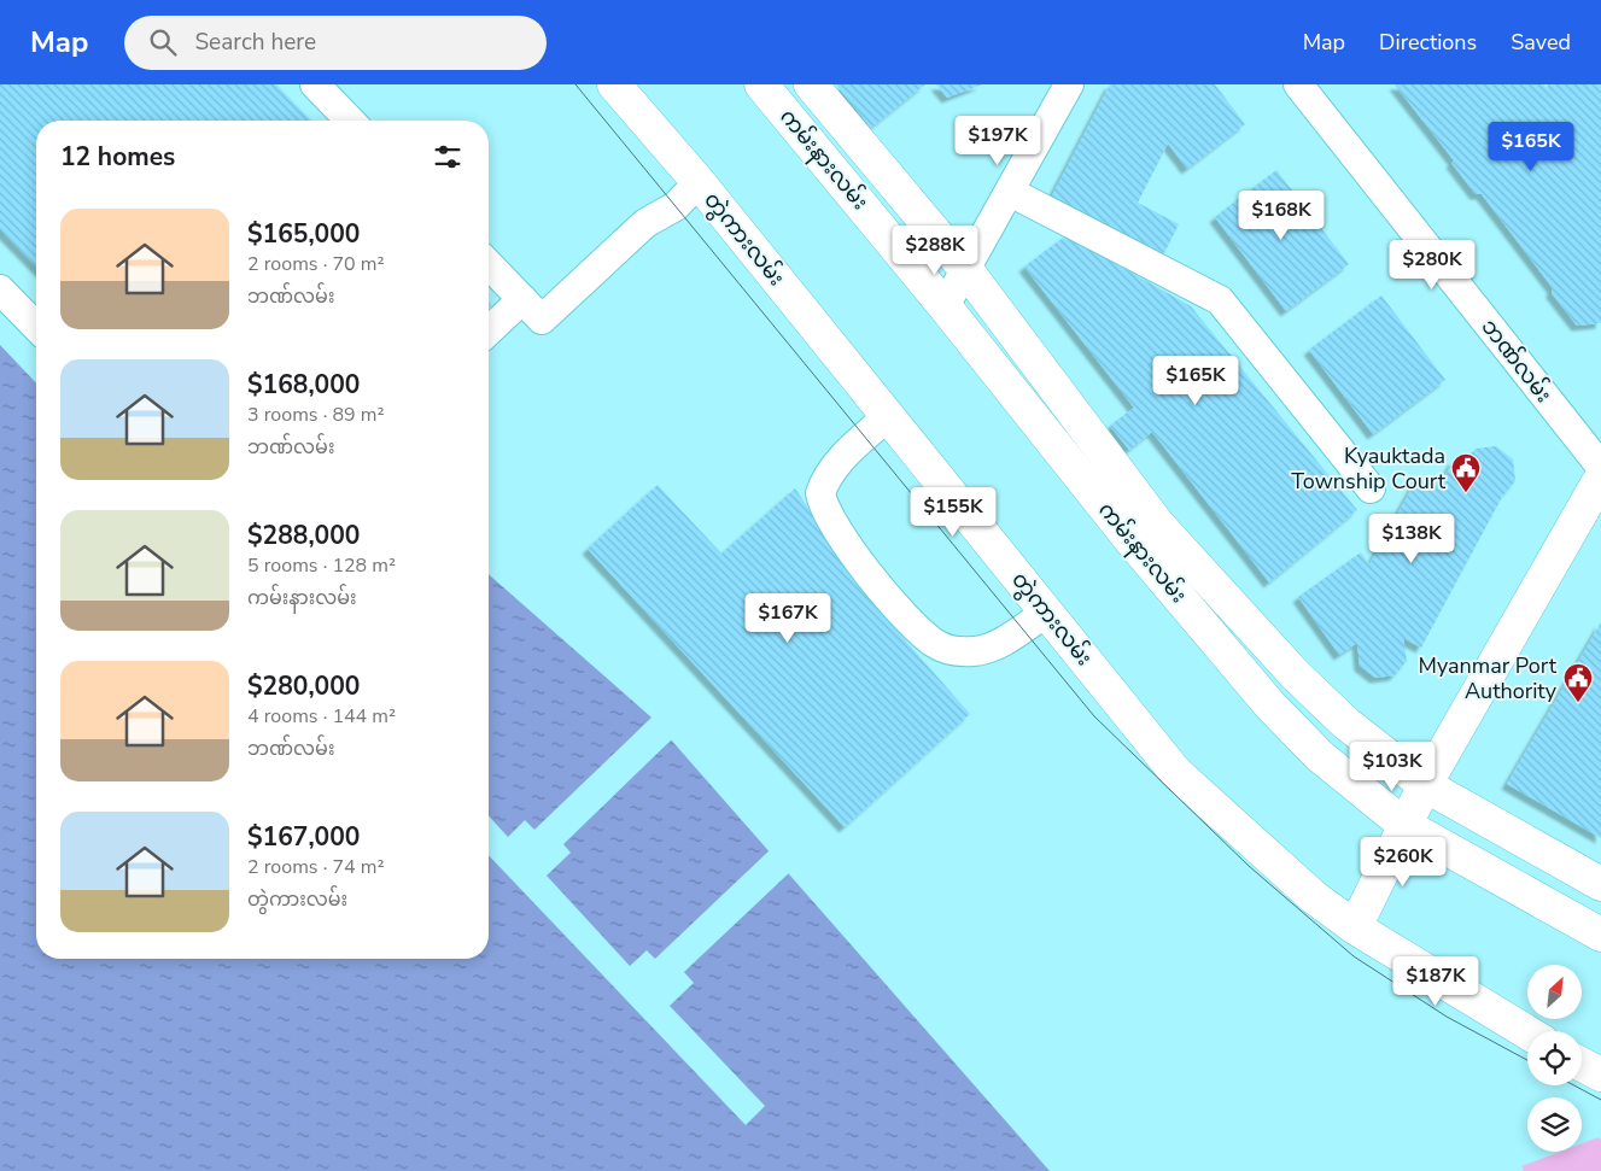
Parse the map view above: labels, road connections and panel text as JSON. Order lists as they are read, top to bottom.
{
  "streets": {
    "main road": ["ကမ်းနားလမ်း", "တွဲကားလမ်း"],
    "street": ["ဘဏ်လမ်း"]
  },
  "places": {
    "public building": ["Kyauktada Township Court", "Myanmar Port Authority"]
  },
  "north": "top right",
  "page": {
    "header": "Map",
    "search": "Search here",
    "nav": ["Map", "Directions", "Saved"],
    "price": [
      "$197K",
      "$165K",
      "$168K",
      "$288K",
      "$280K",
      "$165K",
      "$155K",
      "$138K",
      "$167K",
      "$103K",
      "$260K",
      "$187K"
    ],
    "heading": "12 homes",
    "list": [
      {
        "name": "$165,000",
        "note": "2 rooms · 70 m² · ဘဏ်လမ်း"
      },
      {
        "name": "$168,000",
        "note": "3 rooms · 89 m² · ဘဏ်လမ်း"
      },
      {
        "name": "$288,000",
        "note": "5 rooms · 128 m² · ကမ်းနားလမ်း"
      },
      {
        "name": "$280,000",
        "note": "4 rooms · 144 m² · ဘဏ်လမ်း"
      },
      {
        "name": "$167,000",
        "note": "2 rooms · 74 m² · တွဲကားလမ်း"
      }
    ]
  }
}
